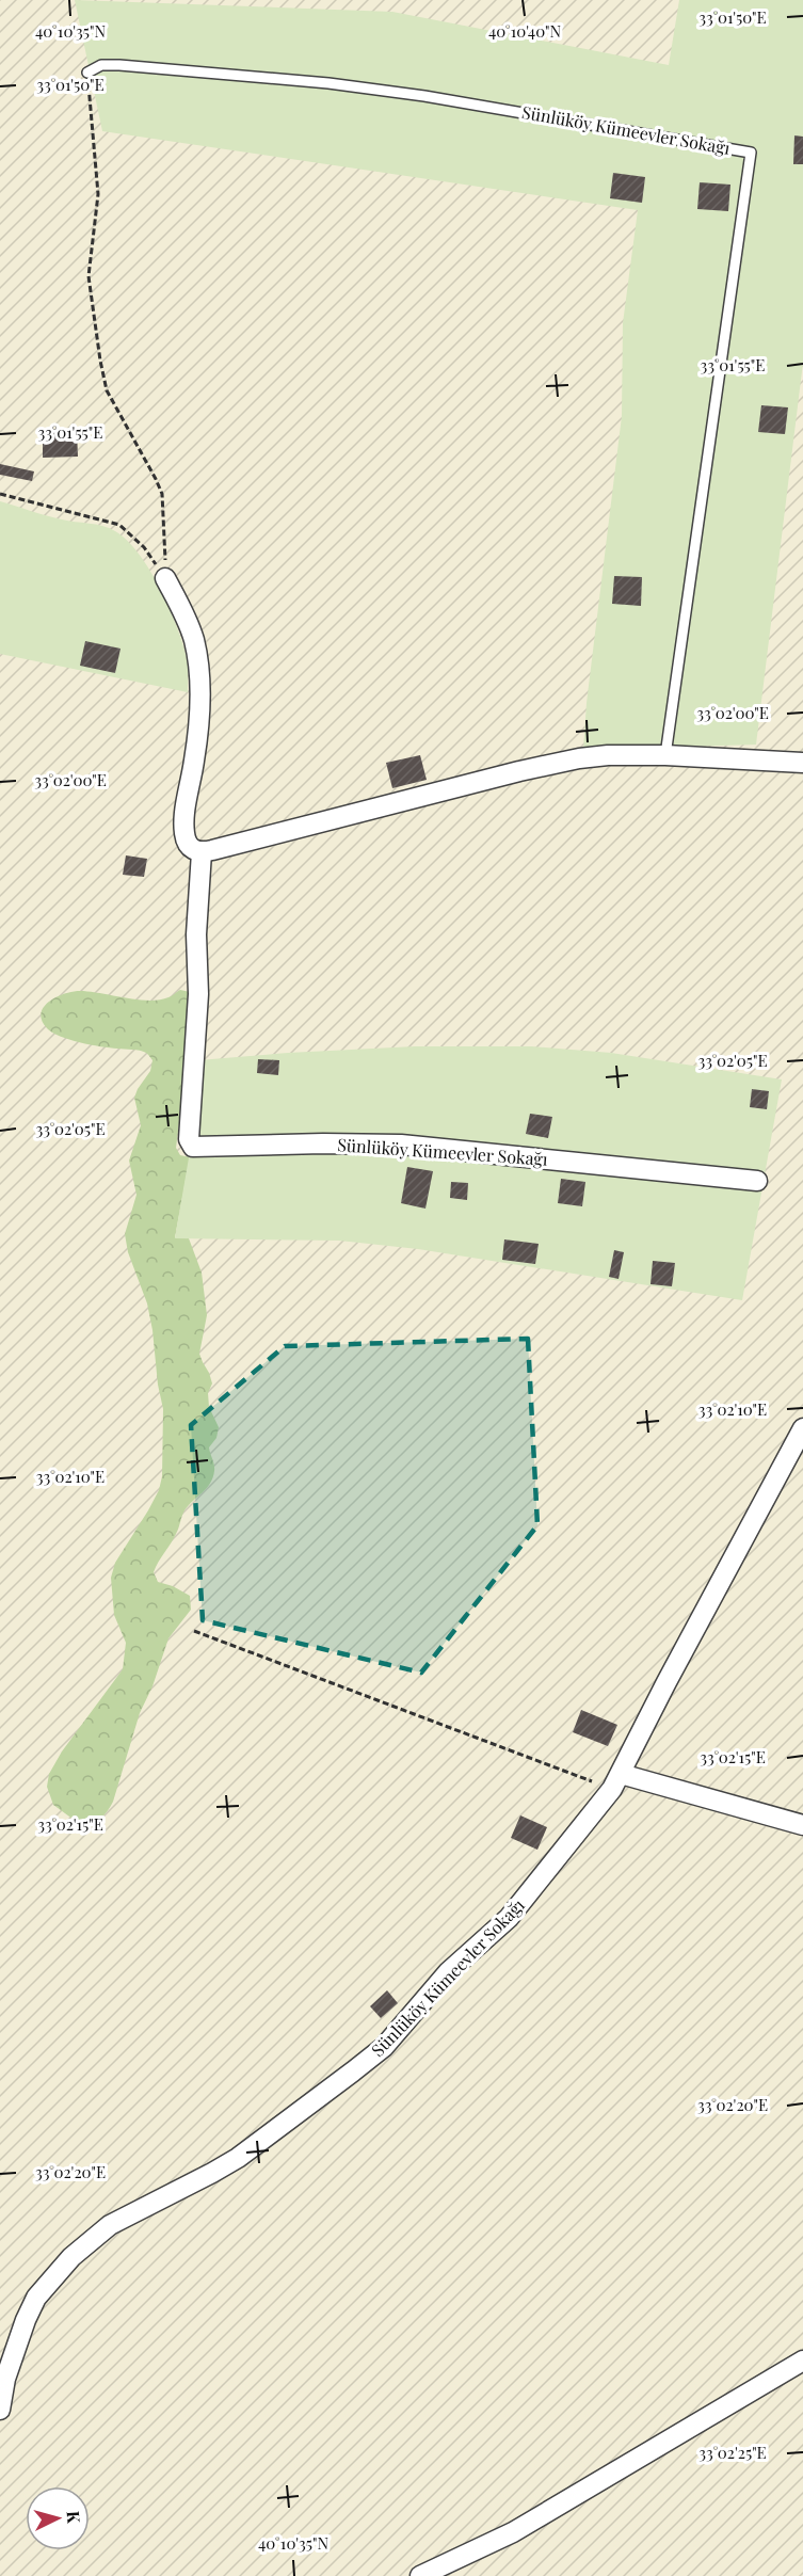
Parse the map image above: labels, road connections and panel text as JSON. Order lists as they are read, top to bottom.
{
  "streets": {
    "street": ["Sünlüköy Kümeevler Sokağı"]
  },
  "north": "right",
  "coordinates": [
    "33°01'50\"E",
    "40°10'35\"N",
    "40°10'40\"N",
    "33°01'55\"E",
    "33°02'00\"E",
    "33°02'05\"E",
    "33°02'10\"E",
    "33°02'15\"E",
    "33°02'20\"E",
    "33°02'25\"E"
  ]
}
